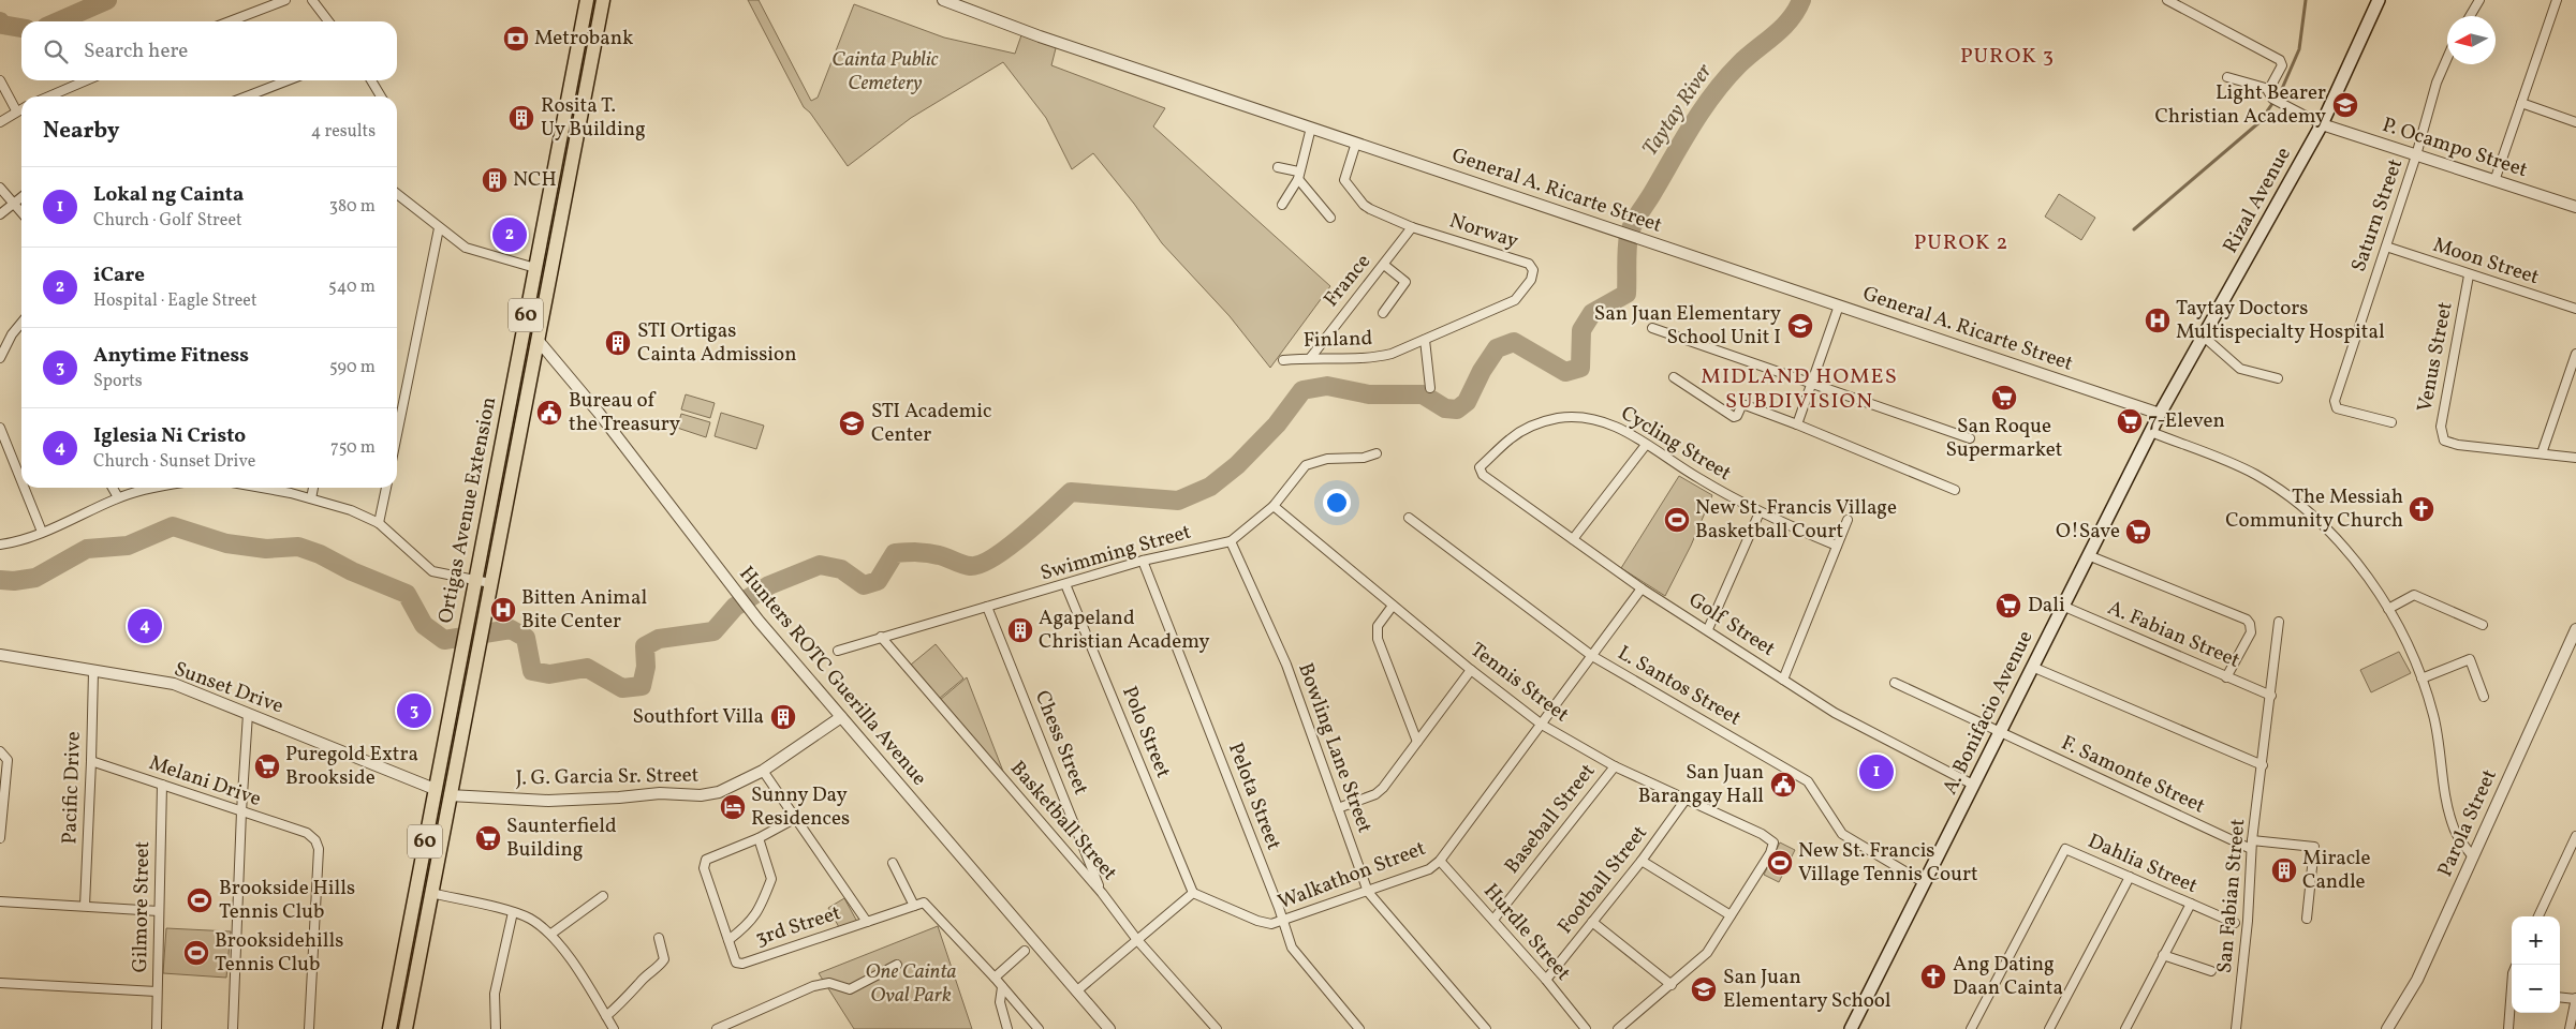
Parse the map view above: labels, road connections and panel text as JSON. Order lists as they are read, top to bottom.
{
  "streets": {
    "main road": [
      "Rizal Avenue",
      "60",
      "Ortigas Avenue Extension",
      "A. Bonifacio Avenue"
    ],
    "street": [
      "P. Ocampo Street",
      "General A. Ricarte Street",
      "Saturn Street",
      "Norway",
      "Moon Street",
      "France",
      "Finland",
      "Venus Street",
      "Cycling Street",
      "Swimming Street",
      "Golf Street",
      "A. Fabian Street",
      "Hunters ROTC Guerilla Avenue",
      "Tennis Street",
      "L. Santos Street",
      "Sunset Drive",
      "Polo Street",
      "Chess Street",
      "Bowling Lane Street",
      "F. Samonte Street",
      "J. G. Garcia Sr. Street",
      "Melani Drive",
      "Pacific Drive",
      "Pelota Street",
      "Baseball Street",
      "Basketball Street",
      "Parola Street",
      "Dahlia Street",
      "Walkathon Street",
      "Football Street",
      "San Fabian Street",
      "Gilmore Street",
      "3rd Street",
      "Hurdle Street"
    ]
  },
  "crossings": [
    ["P. Ocampo Street", "Rizal Avenue"],
    ["P. Ocampo Street", "Saturn Street"],
    ["General A. Ricarte Street", "Rizal Avenue"],
    ["General A. Ricarte Street", "Norway"],
    ["General A. Ricarte Street", "A. Bonifacio Avenue"],
    ["Rizal Avenue", "A. Bonifacio Avenue"],
    ["Saturn Street", "Moon Street"],
    ["Norway", "France"],
    ["Norway", "Finland"],
    ["Moon Street", "Venus Street"],
    ["France", "Finland"],
    ["Cycling Street", "Golf Street"],
    ["Ortigas Avenue Extension", "Hunters ROTC Guerilla Avenue"],
    ["Ortigas Avenue Extension", "Sunset Drive"],
    ["Ortigas Avenue Extension", "J. G. Garcia Sr. Street"],
    ["Swimming Street", "Tennis Street"],
    ["Swimming Street", "Polo Street"],
    ["Swimming Street", "Chess Street"],
    ["Swimming Street", "Bowling Lane Street"],
    ["Swimming Street", "Pelota Street"],
    ["Swimming Street", "Basketball Street"],
    ["Golf Street", "A. Bonifacio Avenue"],
    ["Golf Street", "Walkathon Street"],
    ["A. Fabian Street", "A. Bonifacio Avenue"],
    ["A. Fabian Street", "San Fabian Street"],
    ["Hunters ROTC Guerilla Avenue", "J. G. Garcia Sr. Street"],
    ["Tennis Street", "Baseball Street"],
    ["Tennis Street", "Walkathon Street"],
    ["Tennis Street", "Football Street"],
    ["L. Santos Street", "A. Bonifacio Avenue"],
    ["L. Santos Street", "Walkathon Street"],
    ["Sunset Drive", "Pacific Drive"],
    ["A. Bonifacio Avenue", "F. Samonte Street"],
    ["Polo Street", "Walkathon Street"],
    ["Chess Street", "Basketball Street"],
    ["Bowling Lane Street", "Walkathon Street"],
    ["F. Samonte Street", "San Fabian Street"],
    ["Melani Drive", "Pacific Drive"],
    ["Melani Drive", "Gilmore Street"],
    ["Pelota Street", "Walkathon Street"],
    ["Baseball Street", "Hurdle Street"],
    ["Walkathon Street", "Hurdle Street"],
    ["Football Street", "Hurdle Street"]
  ],
  "districts": ["PUROK 3", "PUROK 2", "MIDLAND HOMES SUBDIVISION"],
  "water": ["Taytay River"],
  "parks": ["Cainta Public Cemetery", "One Cainta Oval Park"],
  "places": {
    "bank": ["Metrobank"],
    "school or university": [
      "Light Bearer Christian Academy",
      "San Juan Elementary School Unit I",
      "STI Academic Center",
      "San Juan Elementary School"
    ],
    "building": [
      "Rosita T. Uy Building",
      "NCH",
      "STI Ortigas Cainta Admission",
      "Agapeland Christian Academy",
      "Southfort Villa",
      "Miracle Candle"
    ],
    "hospital": ["Taytay Doctors Multispecialty Hospital", "Bitten Animal Bite Center"],
    "supermarket": [
      "San Roque Supermarket",
      "7-Eleven",
      "O!Save",
      "Dali",
      "Puregold Extra Brookside",
      "Saunterfield Building"
    ],
    "public building": ["Bureau of the Treasury", "San Juan Barangay Hall"],
    "church": ["The Messiah Community Church", "Ang Dating Daan Cainta"],
    "sports": [
      "New St. Francis Village Basketball Court",
      "New St. Francis Village Tennis Court",
      "Brookside Hills Tennis Club",
      "Brooksidehills Tennis Club"
    ],
    "hotel": ["Sunny Day Residences"]
  },
  "north": "left",
  "page": {
    "search": "Search here",
    "heading": ["Nearby", "4 results"],
    "list": [
      {
        "mark": "1",
        "name": "Lokal ng Cainta",
        "note": "Church · Golf Street",
        "value": "380 m"
      },
      {
        "mark": "2",
        "name": "iCare",
        "note": "Hospital · Eagle Street",
        "value": "540 m"
      },
      {
        "mark": "3",
        "name": "Anytime Fitness",
        "note": "Sports",
        "value": "590 m"
      },
      {
        "mark": "4",
        "name": "Iglesia Ni Cristo",
        "note": "Church · Sunset Drive",
        "value": "750 m"
      }
    ],
    "pins": [
      "2",
      "4",
      "3",
      "1"
    ],
    "map_buttons": ["+", "−"]
  }
}
